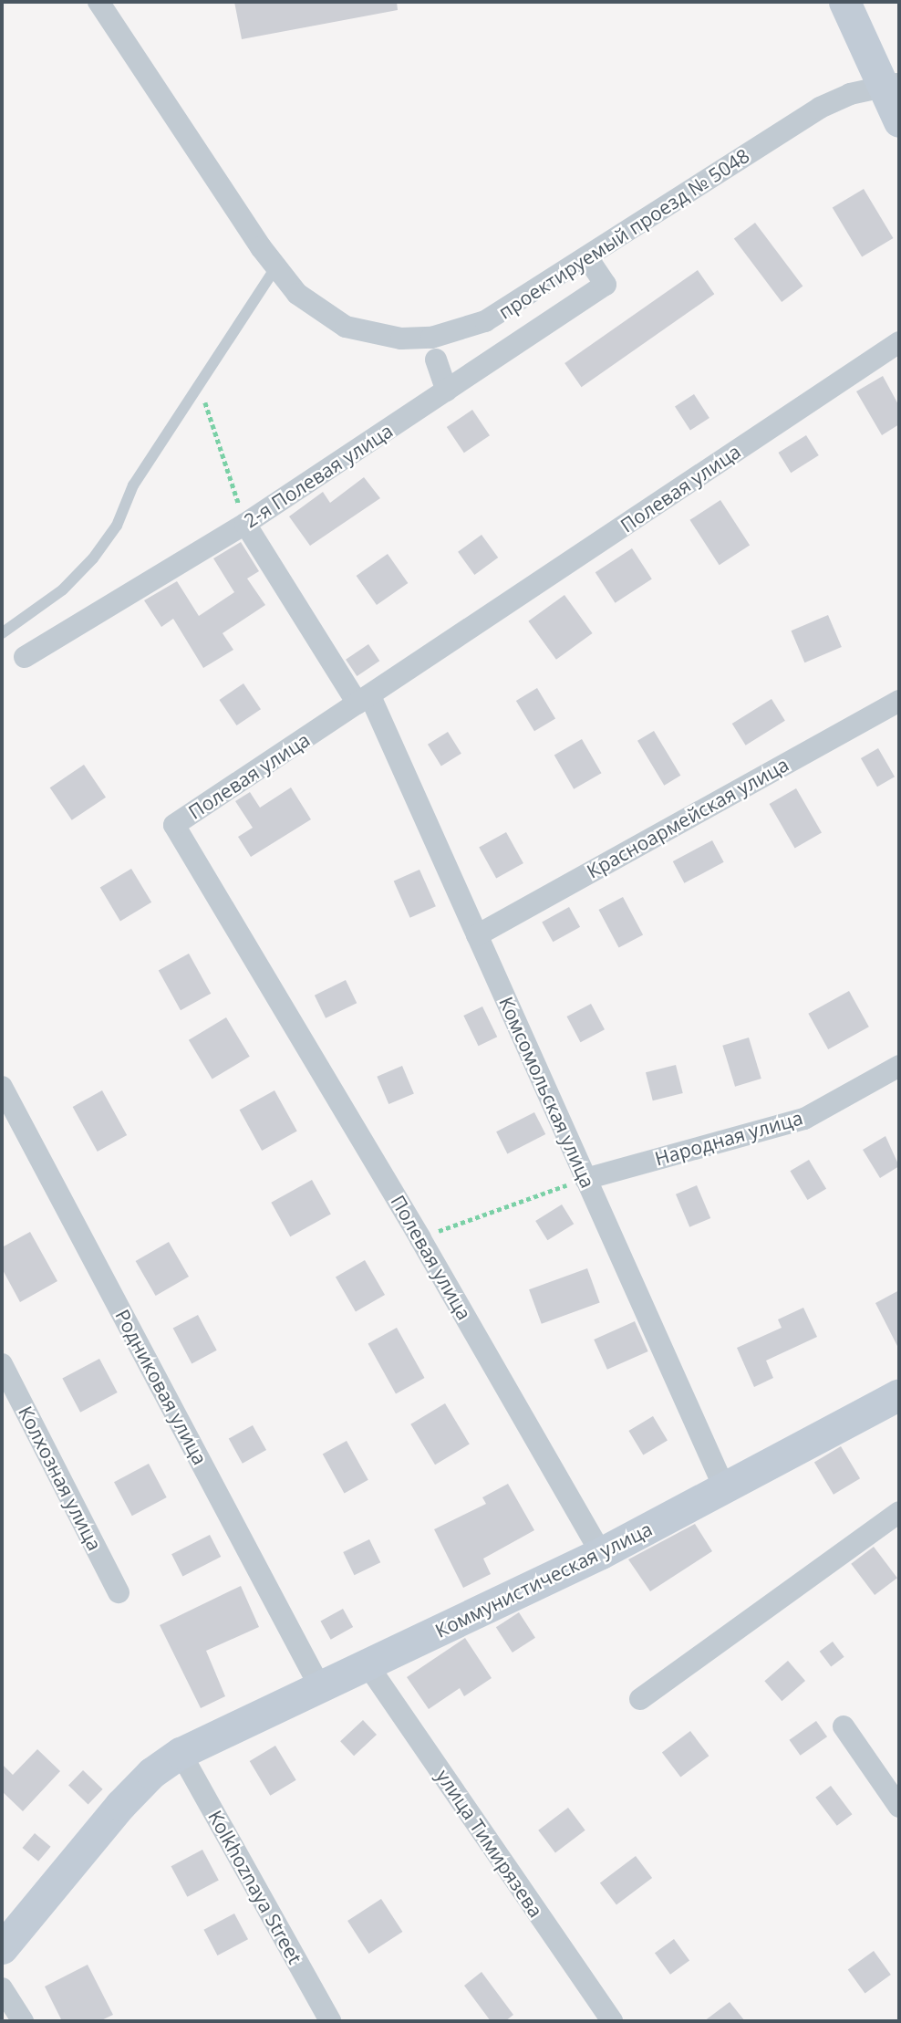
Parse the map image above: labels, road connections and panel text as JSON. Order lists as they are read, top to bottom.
{
  "streets": {
    "street": [
      "проектируемый проезд № 5048",
      "2-я Полевая улица",
      "Полевая улица",
      "Красноармейская улица",
      "Комсомольская улица",
      "Народная улица",
      "Родниковая улица",
      "Колхозная улица",
      "Коммунистическая улица",
      "улица Тимирязева",
      "Kolkhoznaya Street"
    ]
  },
  "crossings": [
    ["проектируемый проезд № 5048", "2-я Полевая улица"],
    ["2-я Полевая улица", "Комсомольская улица"],
    ["Полевая улица", "Комсомольская улица"],
    ["Полевая улица", "Коммунистическая улица"],
    ["Красноармейская улица", "Комсомольская улица"],
    ["Комсомольская улица", "Народная улица"],
    ["Комсомольская улица", "Коммунистическая улица"],
    ["Родниковая улица", "Коммунистическая улица"],
    ["Коммунистическая улица", "улица Тимирязева"],
    ["Коммунистическая улица", "Kolkhoznaya Street"]
  ]
}
